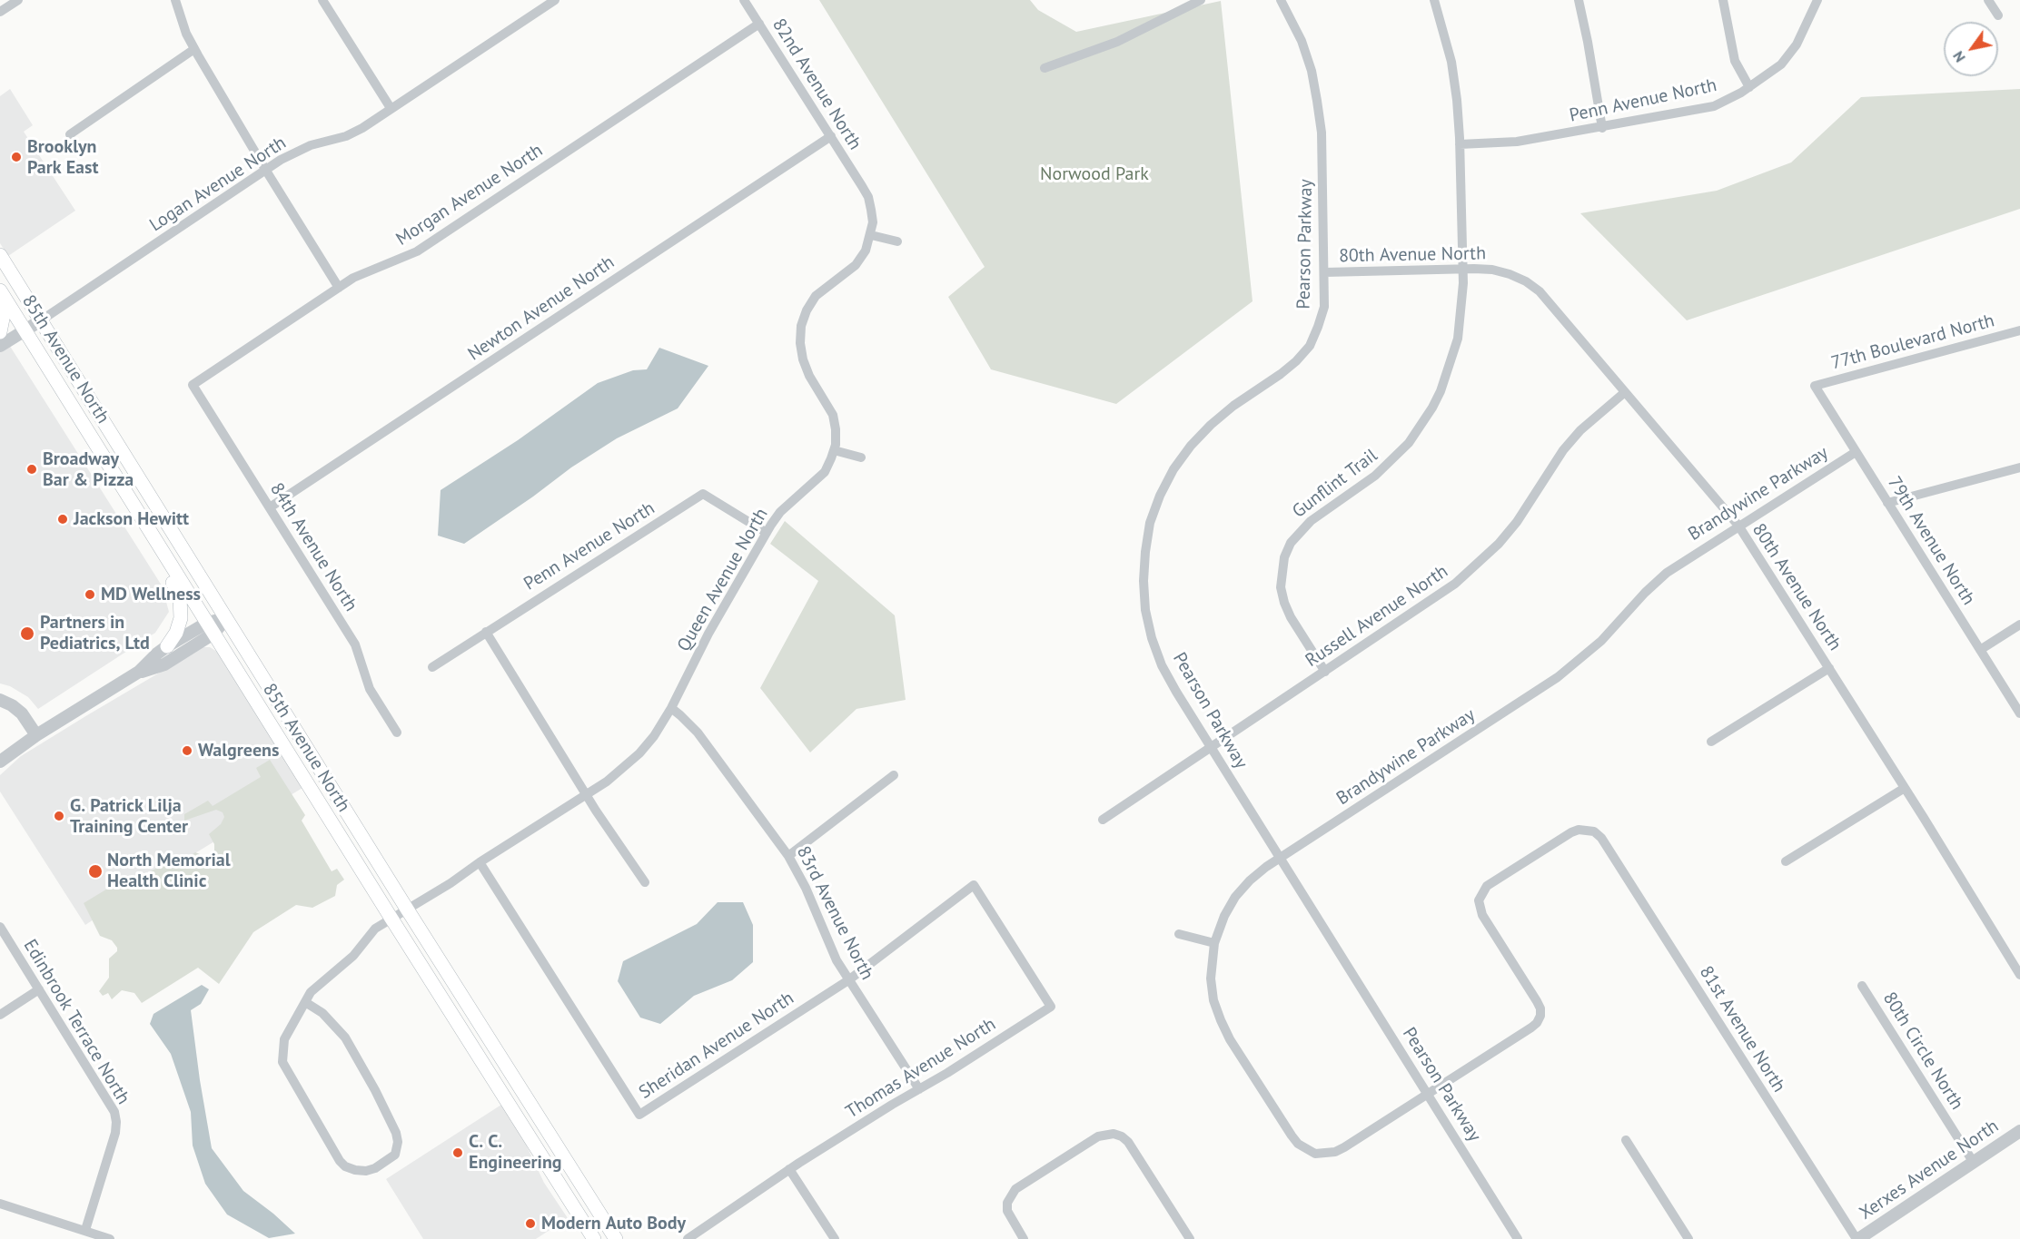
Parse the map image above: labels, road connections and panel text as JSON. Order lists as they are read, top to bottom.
{
  "streets": {
    "main road": ["85th Avenue North"],
    "street": [
      "82nd Avenue North",
      "Penn Avenue North",
      "Logan Avenue North",
      "Morgan Avenue North",
      "Pearson Parkway",
      "80th Avenue North",
      "Newton Avenue North",
      "77th Boulevard North",
      "Gunflint Trail",
      "Brandywine Parkway",
      "79th Avenue North",
      "84th Avenue North",
      "Queen Avenue North",
      "Russell Avenue North",
      "83rd Avenue North",
      "Edinbrook Terrace North",
      "81st Avenue North",
      "Sheridan Avenue North",
      "80th Circle North",
      "Thomas Avenue North",
      "Xerxes Avenue North"
    ]
  },
  "crossings": [
    ["82nd Avenue North", "Morgan Avenue North"],
    ["82nd Avenue North", "Newton Avenue North"],
    ["82nd Avenue North", "Queen Avenue North"],
    ["Penn Avenue North", "Gunflint Trail"],
    ["Penn Avenue North", "Queen Avenue North"],
    ["Logan Avenue North", "85th Avenue North"],
    ["Morgan Avenue North", "84th Avenue North"],
    ["Pearson Parkway", "80th Avenue North"],
    ["Pearson Parkway", "Brandywine Parkway"],
    ["Pearson Parkway", "Russell Avenue North"],
    ["80th Avenue North", "Gunflint Trail"],
    ["80th Avenue North", "Brandywine Parkway"],
    ["80th Avenue North", "Russell Avenue North"],
    ["Newton Avenue North", "84th Avenue North"],
    ["77th Boulevard North", "79th Avenue North"],
    ["85th Avenue North", "Queen Avenue North"],
    ["Gunflint Trail", "Russell Avenue North"],
    ["Brandywine Parkway", "79th Avenue North"],
    ["Brandywine Parkway", "81st Avenue North"],
    ["Queen Avenue North", "83rd Avenue North"],
    ["Queen Avenue North", "Sheridan Avenue North"],
    ["83rd Avenue North", "Sheridan Avenue North"],
    ["83rd Avenue North", "Thomas Avenue North"],
    ["81st Avenue North", "Xerxes Avenue North"],
    ["Sheridan Avenue North", "Thomas Avenue North"],
    ["80th Circle North", "Xerxes Avenue North"]
  ],
  "parks": ["Norwood Park"],
  "places": [
    "Brooklyn Park East",
    "Broadway Bar & Pizza",
    "Jackson Hewitt",
    "MD Wellness",
    "Partners in Pediatrics, Ltd",
    "Walgreens",
    "G. Patrick Lilja Training Center",
    "North Memorial Health Clinic",
    "C. C. Engineering",
    "Modern Auto Body"
  ],
  "north": "bottom left"
}
